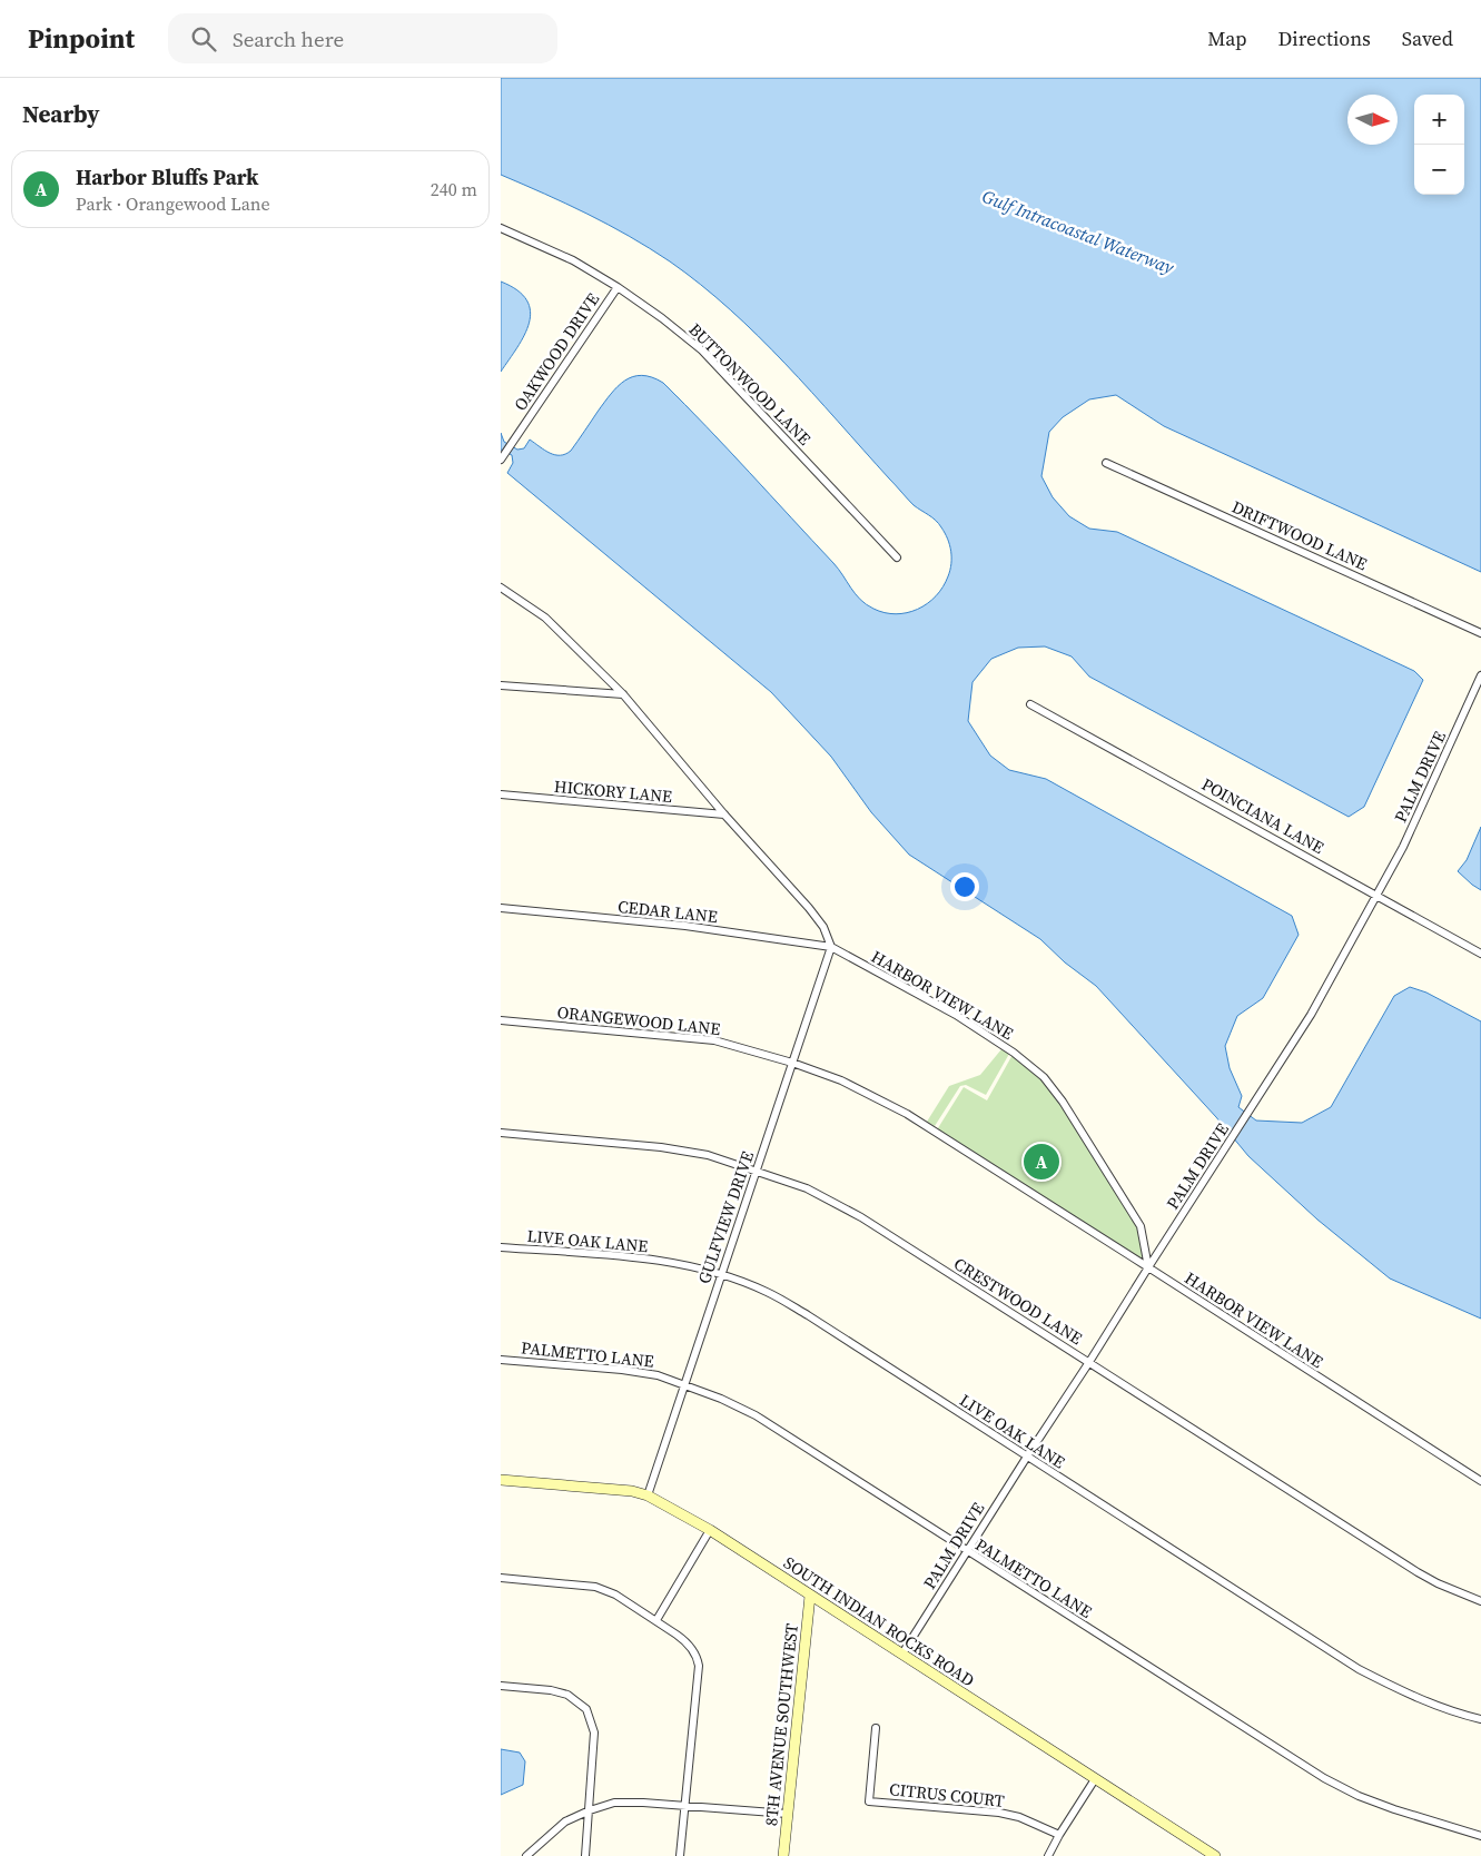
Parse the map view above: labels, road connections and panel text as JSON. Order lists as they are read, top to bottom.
{
  "streets": {
    "street": [
      "OAKWOOD DRIVE",
      "BUTTONWOOD LANE",
      "DRIFTWOOD LANE",
      "PALM DRIVE",
      "HICKORY LANE",
      "POINCIANA LANE",
      "CEDAR LANE",
      "HARBOR VIEW LANE",
      "ORANGEWOOD LANE",
      "GULFVIEW DRIVE",
      "LIVE OAK LANE",
      "CRESTWOOD LANE",
      "PALMETTO LANE",
      "SOUTH INDIAN ROCKS ROAD",
      "8TH AVENUE SOUTHWEST",
      "CITRUS COURT"
    ]
  },
  "crossings": [
    ["OAKWOOD DRIVE", "BUTTONWOOD LANE"],
    ["PALM DRIVE", "POINCIANA LANE"],
    ["PALM DRIVE", "HARBOR VIEW LANE"],
    ["PALM DRIVE", "ORANGEWOOD LANE"],
    ["PALM DRIVE", "LIVE OAK LANE"],
    ["PALM DRIVE", "CRESTWOOD LANE"],
    ["PALM DRIVE", "PALMETTO LANE"],
    ["PALM DRIVE", "SOUTH INDIAN ROCKS ROAD"],
    ["CEDAR LANE", "HARBOR VIEW LANE"],
    ["CEDAR LANE", "GULFVIEW DRIVE"],
    ["HARBOR VIEW LANE", "ORANGEWOOD LANE"],
    ["HARBOR VIEW LANE", "GULFVIEW DRIVE"],
    ["ORANGEWOOD LANE", "GULFVIEW DRIVE"],
    ["GULFVIEW DRIVE", "LIVE OAK LANE"],
    ["GULFVIEW DRIVE", "CRESTWOOD LANE"],
    ["GULFVIEW DRIVE", "PALMETTO LANE"],
    ["GULFVIEW DRIVE", "SOUTH INDIAN ROCKS ROAD"],
    ["SOUTH INDIAN ROCKS ROAD", "8TH AVENUE SOUTHWEST"]
  ],
  "water": ["Gulf Intracoastal Waterway"],
  "north": "right",
  "page": {
    "header": "Pinpoint",
    "search": "Search here",
    "nav": ["Map", "Directions", "Saved"],
    "heading": "Nearby",
    "map_buttons": ["+", "−"],
    "list": [
      {
        "mark": "A",
        "name": "Harbor Bluffs Park",
        "note": "Park · Orangewood Lane",
        "value": "240 m"
      }
    ],
    "pins": "A"
  }
}
